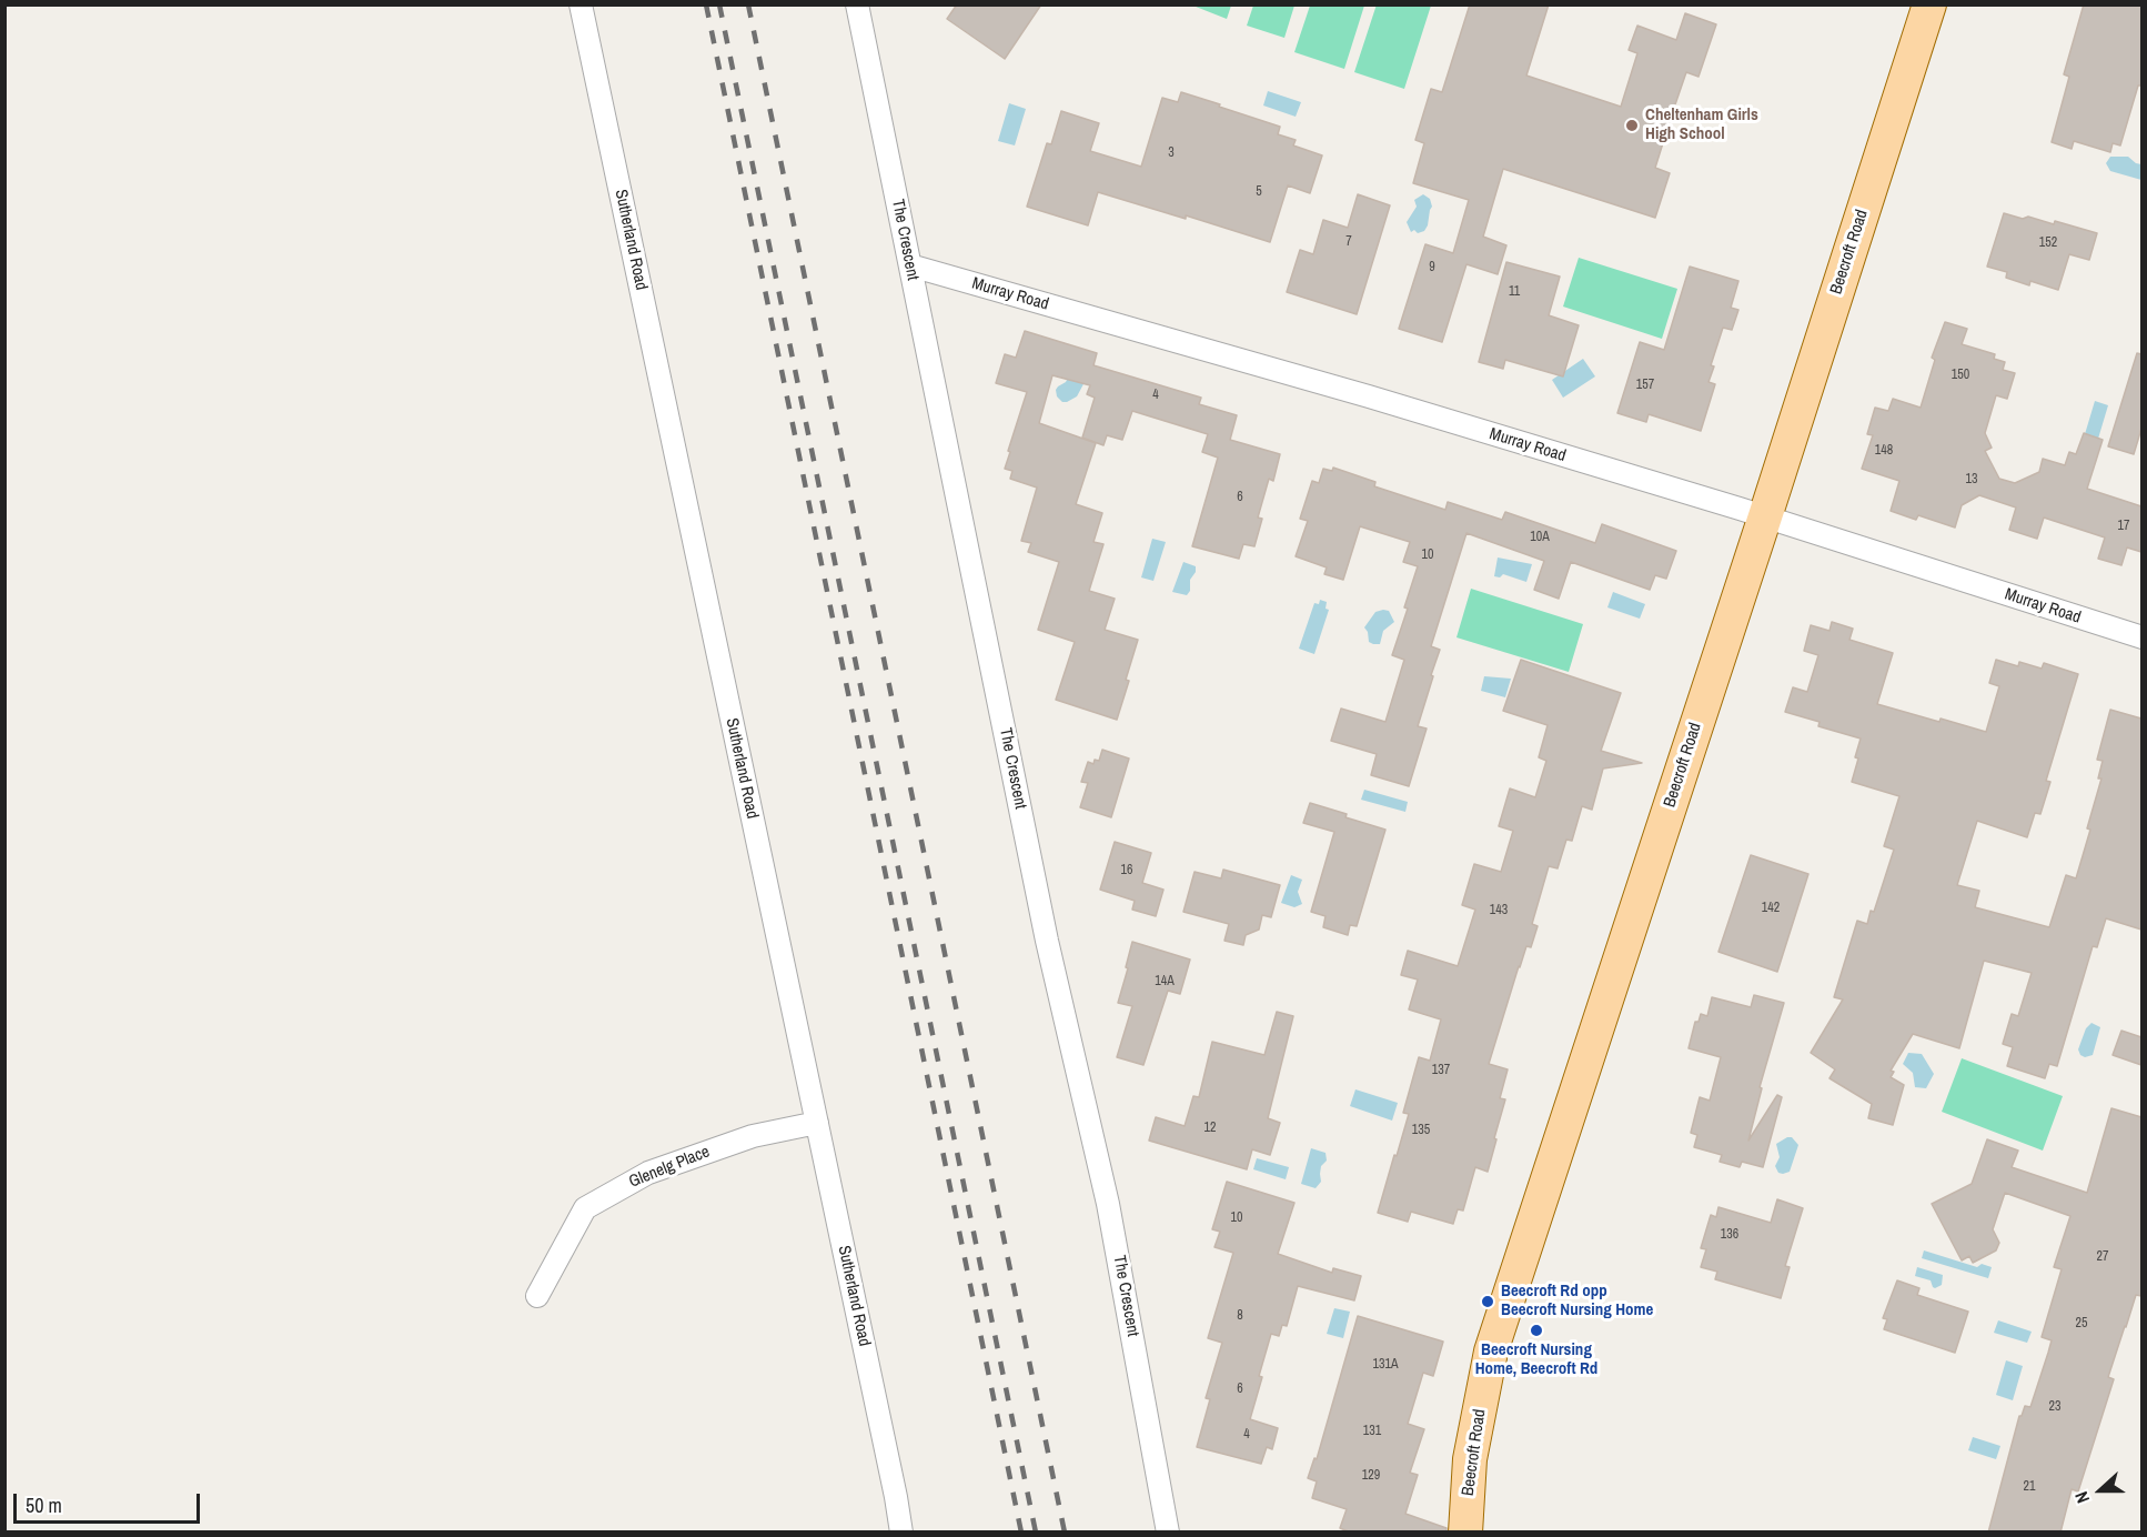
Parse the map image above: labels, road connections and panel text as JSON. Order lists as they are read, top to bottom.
{
  "streets": {
    "main road": ["Beecroft Road"],
    "street": [
      "Sutherland Road",
      "The Crescent",
      "Murray Road",
      "Glenelg Place"
    ]
  },
  "crossings": [
    ["Sutherland Road", "Glenelg Place"],
    ["The Crescent", "Murray Road"],
    ["Beecroft Road", "Murray Road"]
  ],
  "places": ["Cheltenham Girls High School", "Beecroft Rd opp Beecroft Nursing Home", "Beecroft Nursing Home, Beecroft Rd"],
  "house_numbers": [
    "3",
    "5",
    "7",
    "152",
    "9",
    "11",
    "150",
    "157",
    "4",
    "148",
    "13",
    "6",
    "17",
    "10A",
    "10",
    "16",
    "142",
    "143",
    "14A",
    "137",
    "12",
    "135",
    "10",
    "136",
    "27",
    "8",
    "25",
    "131A",
    "6",
    "23",
    "131",
    "4",
    "129",
    "21"
  ],
  "scale_bar": "50 m",
  "north": "left"
}
